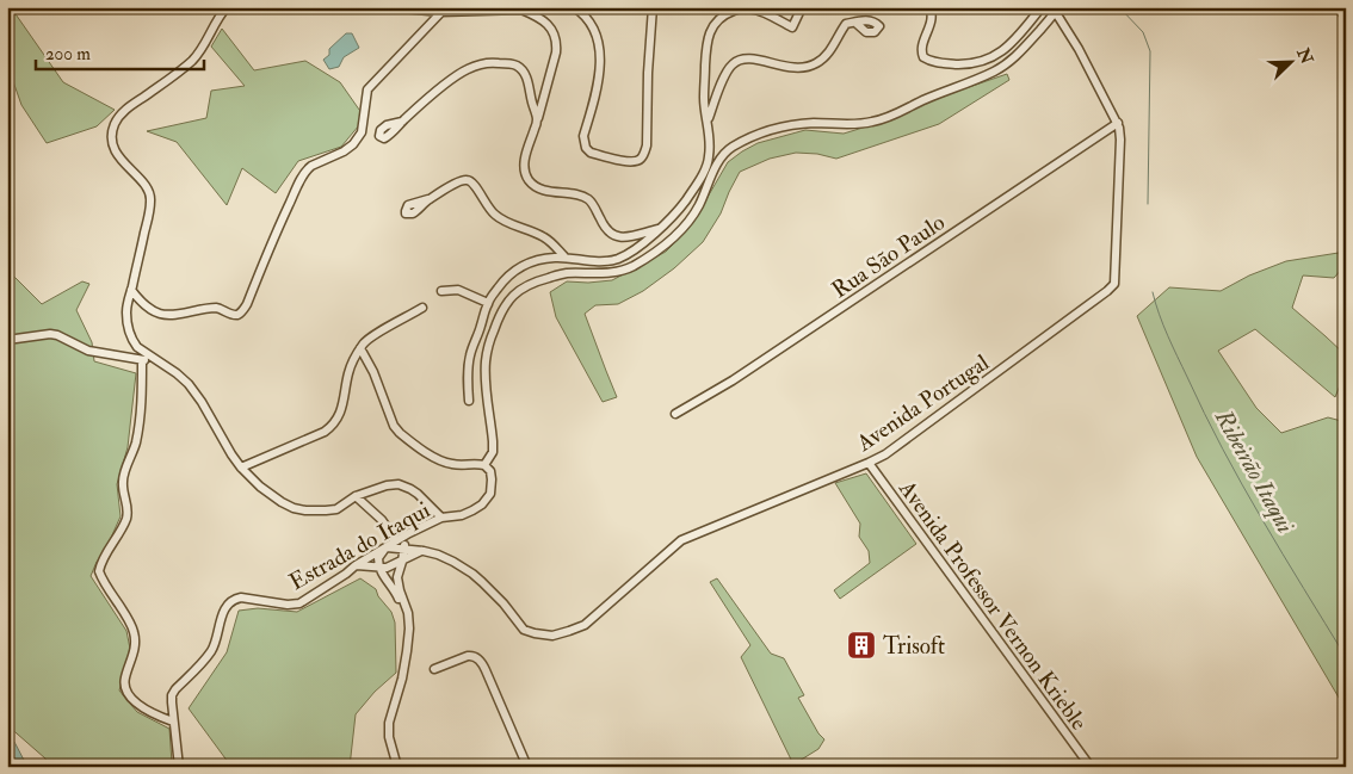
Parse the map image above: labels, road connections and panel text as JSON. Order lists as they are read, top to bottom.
{
  "streets": {
    "street": [
      "Rua São Paulo",
      "Avenida Portugal",
      "Estrada do Itaqui",
      "Avenida Professor Vernon Krieble"
    ]
  },
  "crossings": [
    ["Rua São Paulo", "Avenida Portugal"],
    ["Avenida Portugal", "Estrada do Itaqui"],
    ["Avenida Portugal", "Avenida Professor Vernon Krieble"]
  ],
  "water": ["Ribeirão Itaqui"],
  "places": {
    "building": ["Trisoft"]
  },
  "scale_bar": "200 m",
  "north": "top right"
}
